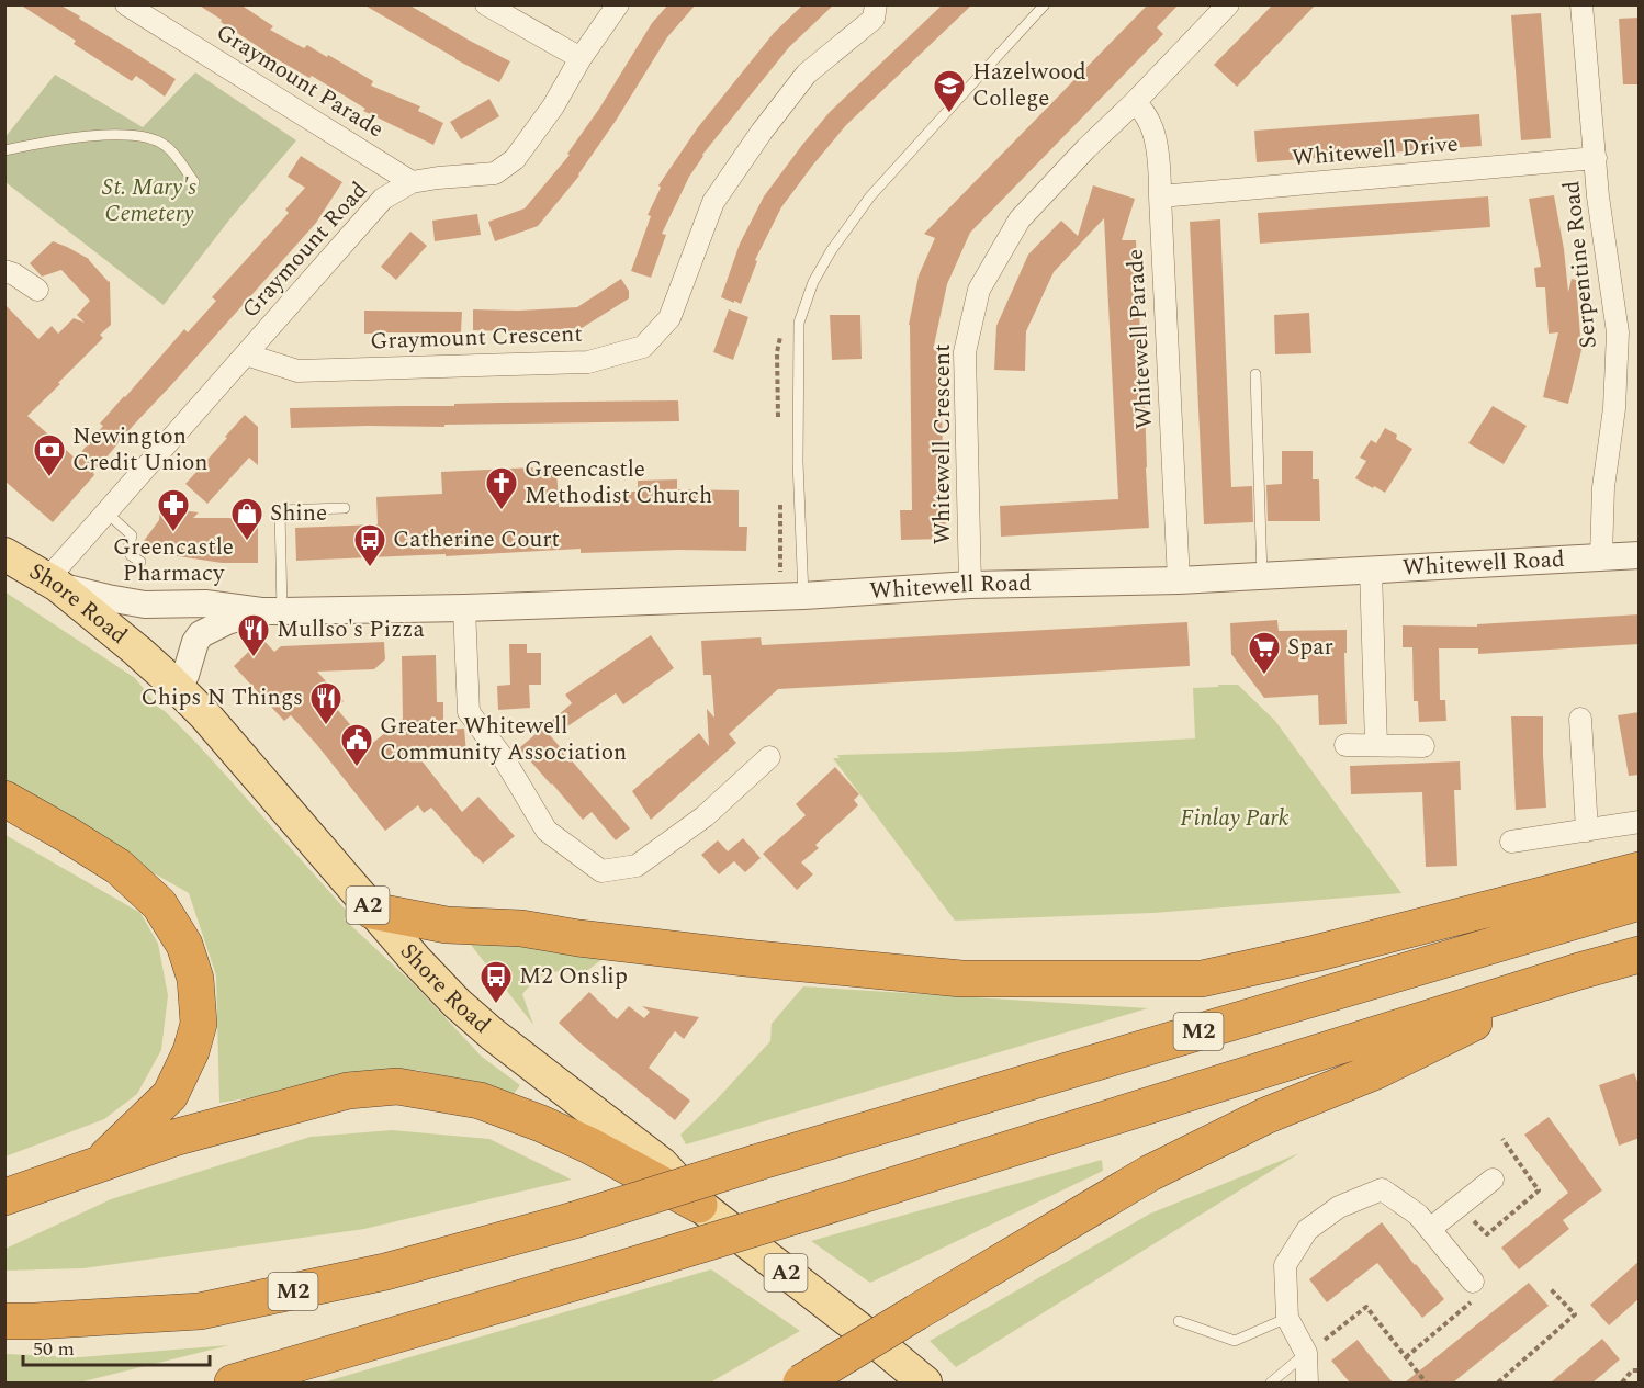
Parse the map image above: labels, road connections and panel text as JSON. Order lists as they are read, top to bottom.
{
  "streets": {
    "highway": ["M2"],
    "main road": ["Shore Road", "A2"],
    "street": [
      "Graymount Parade",
      "Whitewell Drive",
      "Graymount Road",
      "Serpentine Road",
      "Graymount Crescent",
      "Whitewell Parade",
      "Whitewell Crescent",
      "Whitewell Road"
    ]
  },
  "crossings": [
    ["Graymount Parade", "Graymount Road"],
    ["Whitewell Drive", "Serpentine Road"],
    ["Whitewell Drive", "Whitewell Parade"],
    ["Graymount Road", "Graymount Crescent"],
    ["Graymount Road", "Whitewell Road"],
    ["Graymount Road", "Shore Road"],
    ["Serpentine Road", "Whitewell Road"],
    ["Whitewell Parade", "Whitewell Crescent"],
    ["Whitewell Parade", "Whitewell Road"],
    ["Whitewell Crescent", "Whitewell Road"],
    ["Whitewell Road", "Shore Road"]
  ],
  "parks": ["St. Mary's Cemetery", "Finlay Park"],
  "places": {
    "school or university": ["Hazelwood College"],
    "bank": ["Newington Credit Union"],
    "church": ["Greencastle Methodist Church"],
    "pharmacy": ["Greencastle Pharmacy"],
    "shop": ["Shine"],
    "bus stop": ["Catherine Court", "M2 Onslip"],
    "restaurant": ["Mullso's Pizza", "Chips N Things"],
    "supermarket": ["Spar"],
    "public building": ["Greater Whitewell Community Association"]
  },
  "scale_bar": "50 m"
}
